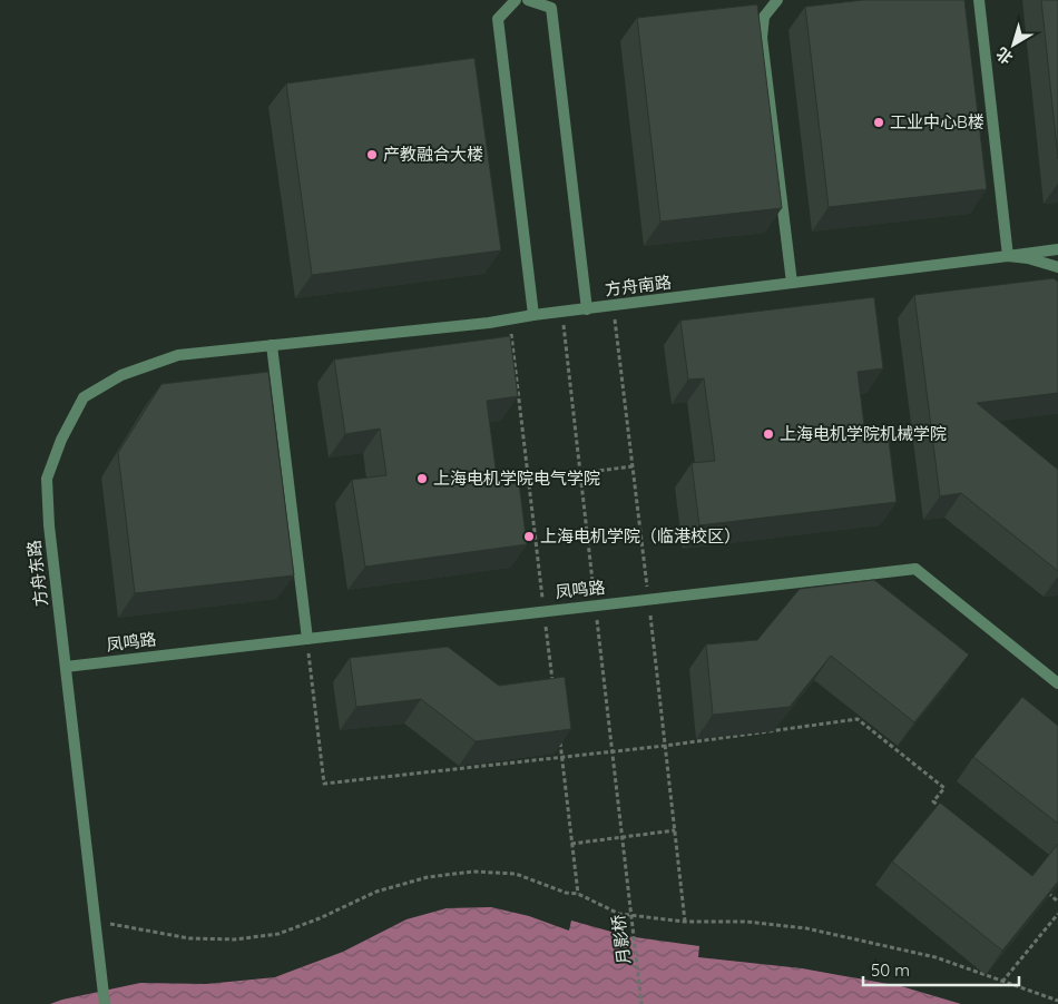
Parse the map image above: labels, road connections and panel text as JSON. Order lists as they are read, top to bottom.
{
  "streets": {
    "street": ["方舟南路", "方舟东路", "凤鸣路"],
    "path": ["月影桥"]
  },
  "crossings": [
    ["方舟南路", "方舟东路"],
    ["方舟东路", "凤鸣路"]
  ],
  "places": [
    "工业中心B楼",
    "产教融合大楼",
    "上海电机学院机械学院",
    "上海电机学院电气学院",
    "上海电机学院（临港校区）"
  ],
  "scale_bar": "50 m",
  "north": "bottom left"
}
